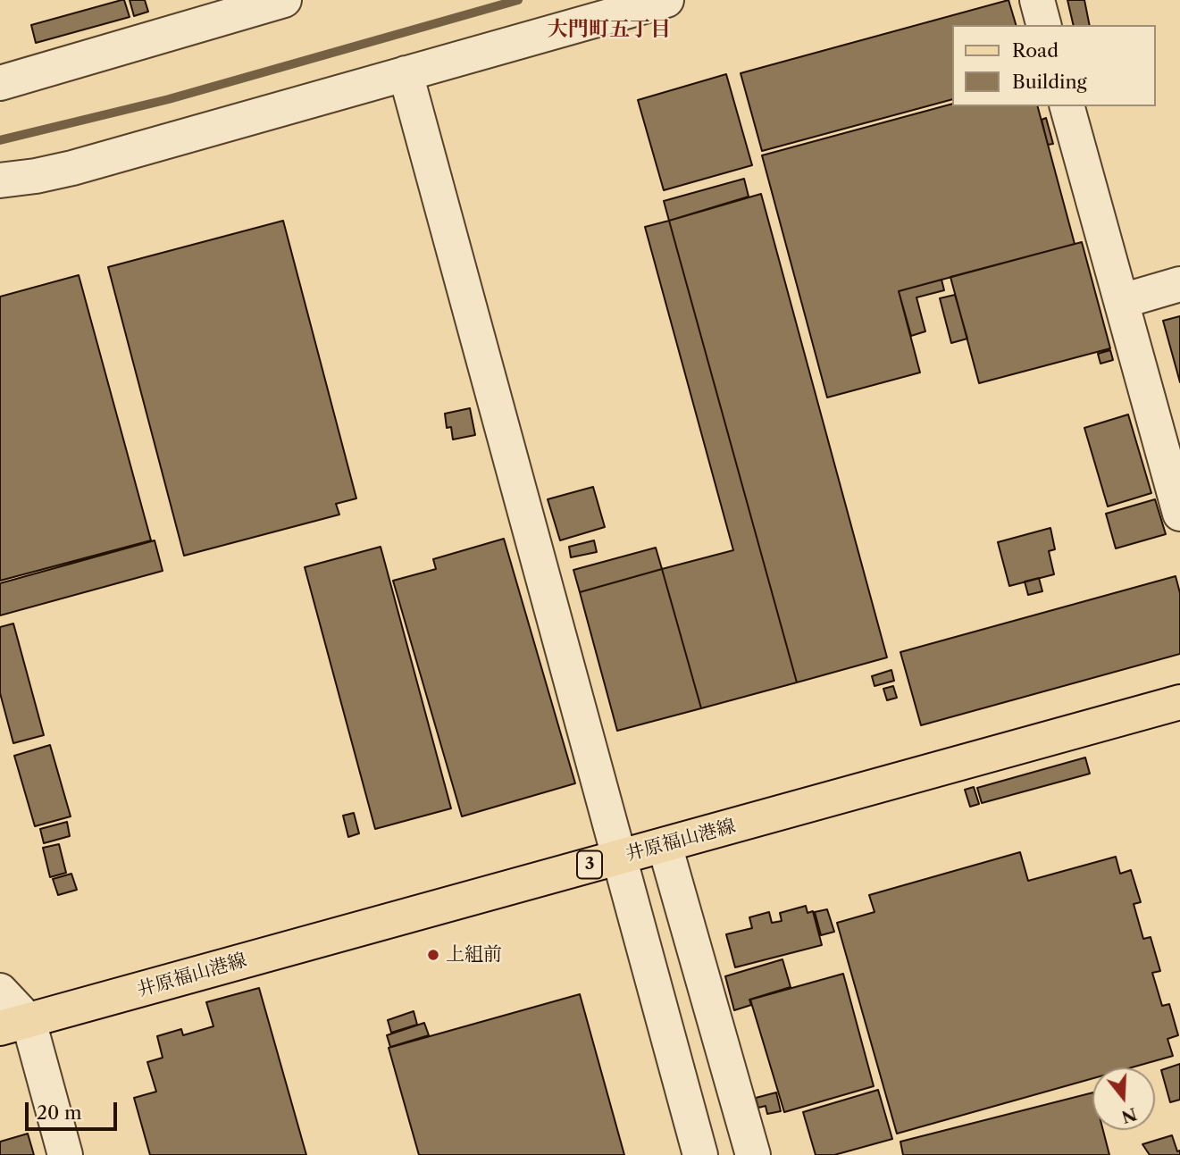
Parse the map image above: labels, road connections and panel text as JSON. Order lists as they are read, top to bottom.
{
  "streets": {
    "main road": ["井原福山港線", "3"]
  },
  "districts": ["大門町五丁目"],
  "places": ["上組前"],
  "legend": ["Road", "Building"],
  "scale_bar": "20 m",
  "north": "bottom"
}
